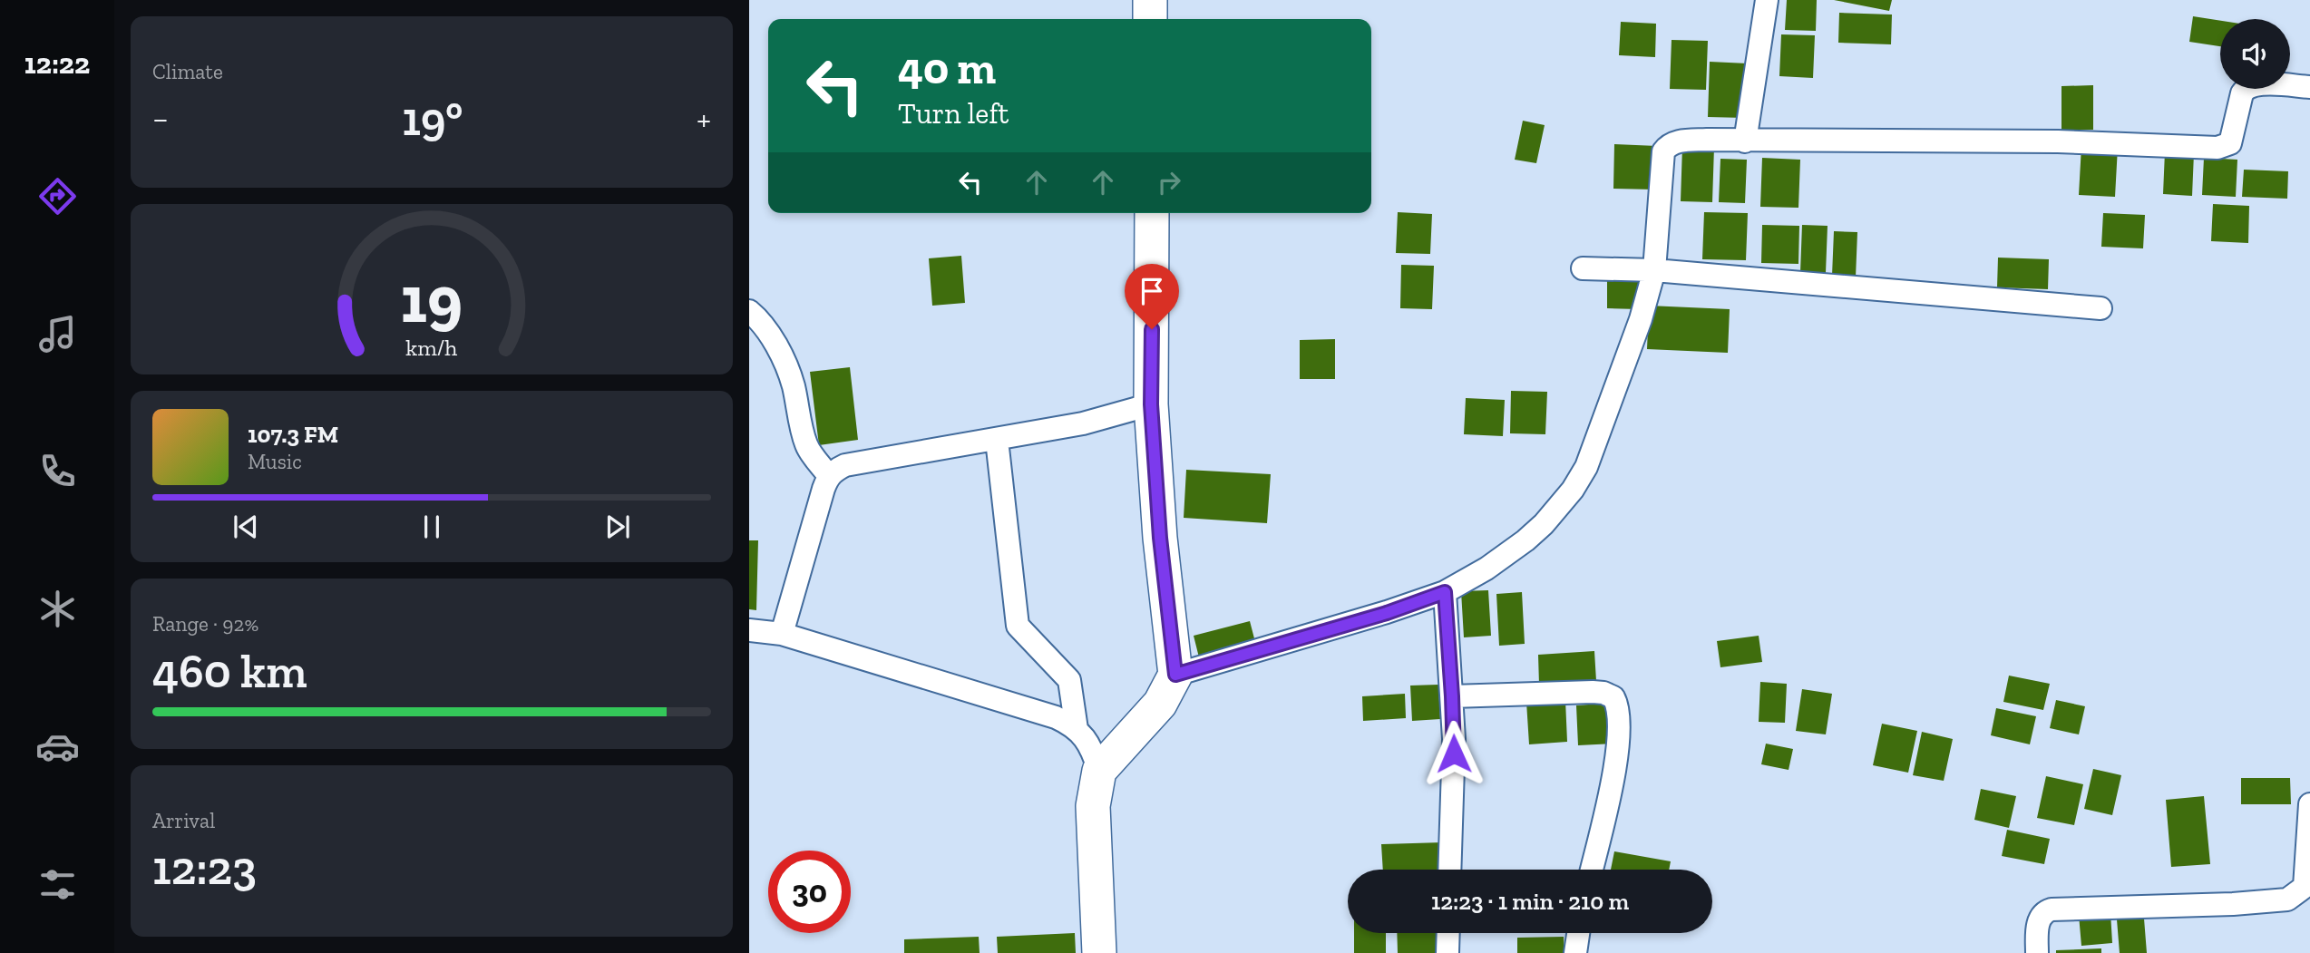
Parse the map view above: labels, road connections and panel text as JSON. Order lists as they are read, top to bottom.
{
  "page": {
    "tabs": "12:22",
    "tile": [
      "Climate",
      ["Range · 92%", "460 km"],
      ["Arrival", "12:23"]
    ],
    "turn": ["40 m", "Turn left"],
    "heat": ["−", "19°", "+"],
    "song": ["107.3 FM", "Music"],
    "limit": "30",
    "trip": "12:23 · 1 min · 210 m",
    "gauge": ["19", "km/h"]
  }
}
